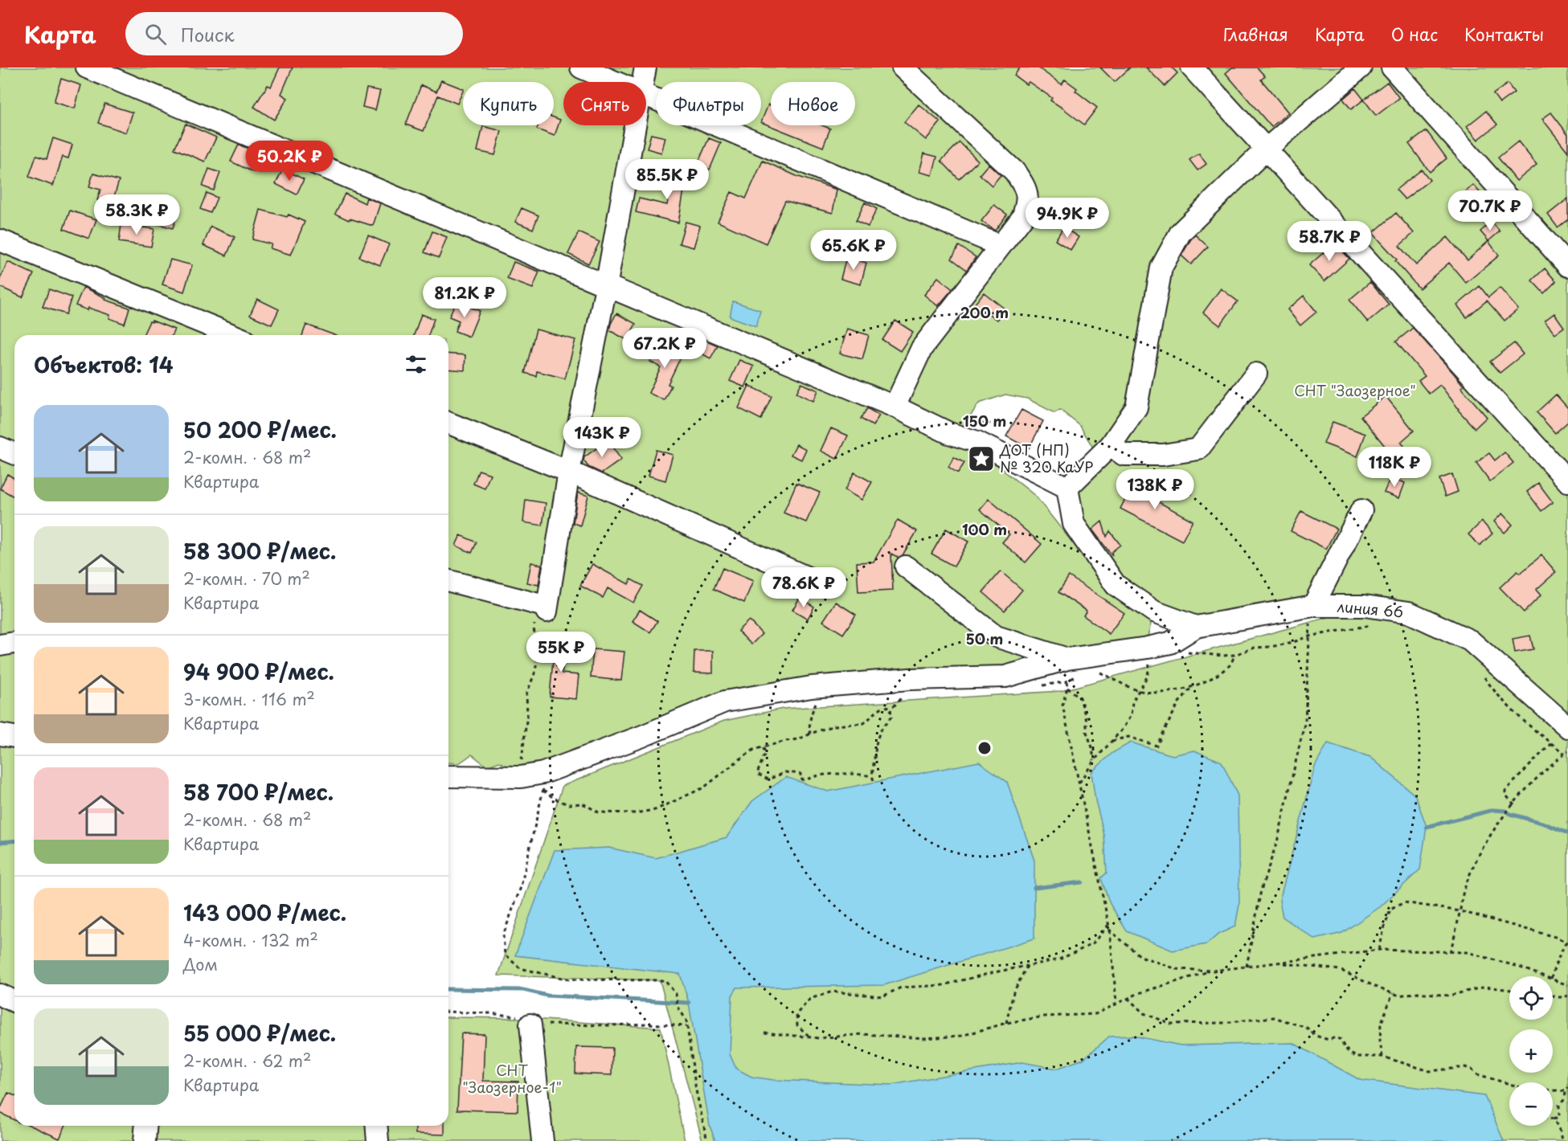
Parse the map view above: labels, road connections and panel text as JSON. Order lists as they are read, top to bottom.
{
  "streets": {
    "street": ["линия 66"]
  },
  "parks": ["СНТ \"Заозерное\"", "СНТ \"Заозерное-1\""],
  "places": {
    "place": ["ДОТ (НП) № 320 КаУР"]
  },
  "page": {
    "header": "Карта",
    "search": "Поиск",
    "nav": [
      "Главная",
      "Карта",
      "О нас",
      "Контакты"
    ],
    "chip": [
      "Купить",
      "Снять",
      "Фильтры",
      "Новое"
    ],
    "price": [
      "50.2K ₽",
      "85.5K ₽",
      "70.7K ₽",
      "58.3K ₽",
      "94.9K ₽",
      "58.7K ₽",
      "65.6K ₽",
      "81.2K ₽",
      "67.2K ₽",
      "143K ₽",
      "118K ₽",
      "138K ₽",
      "78.6K ₽",
      "55K ₽"
    ],
    "heading": "Объектов: 14",
    "list": [
      {
        "name": "50 200 ₽/мес.",
        "note": "2-комн. · 68 m² · Квартира"
      },
      {
        "name": "58 300 ₽/мес.",
        "note": "2-комн. · 70 m² · Квартира"
      },
      {
        "name": "94 900 ₽/мес.",
        "note": "3-комн. · 116 m² · Квартира"
      },
      {
        "name": "58 700 ₽/мес.",
        "note": "2-комн. · 68 m² · Квартира"
      },
      {
        "name": "143 000 ₽/мес.",
        "note": "4-комн. · 132 m² · Дом"
      },
      {
        "name": "55 000 ₽/мес.",
        "note": "2-комн. · 62 m² · Квартира"
      }
    ],
    "map_buttons": ["+", "−"]
  },
  "rings": [
    "200 m",
    "150 m",
    "100 m",
    "50 m"
  ]
}
